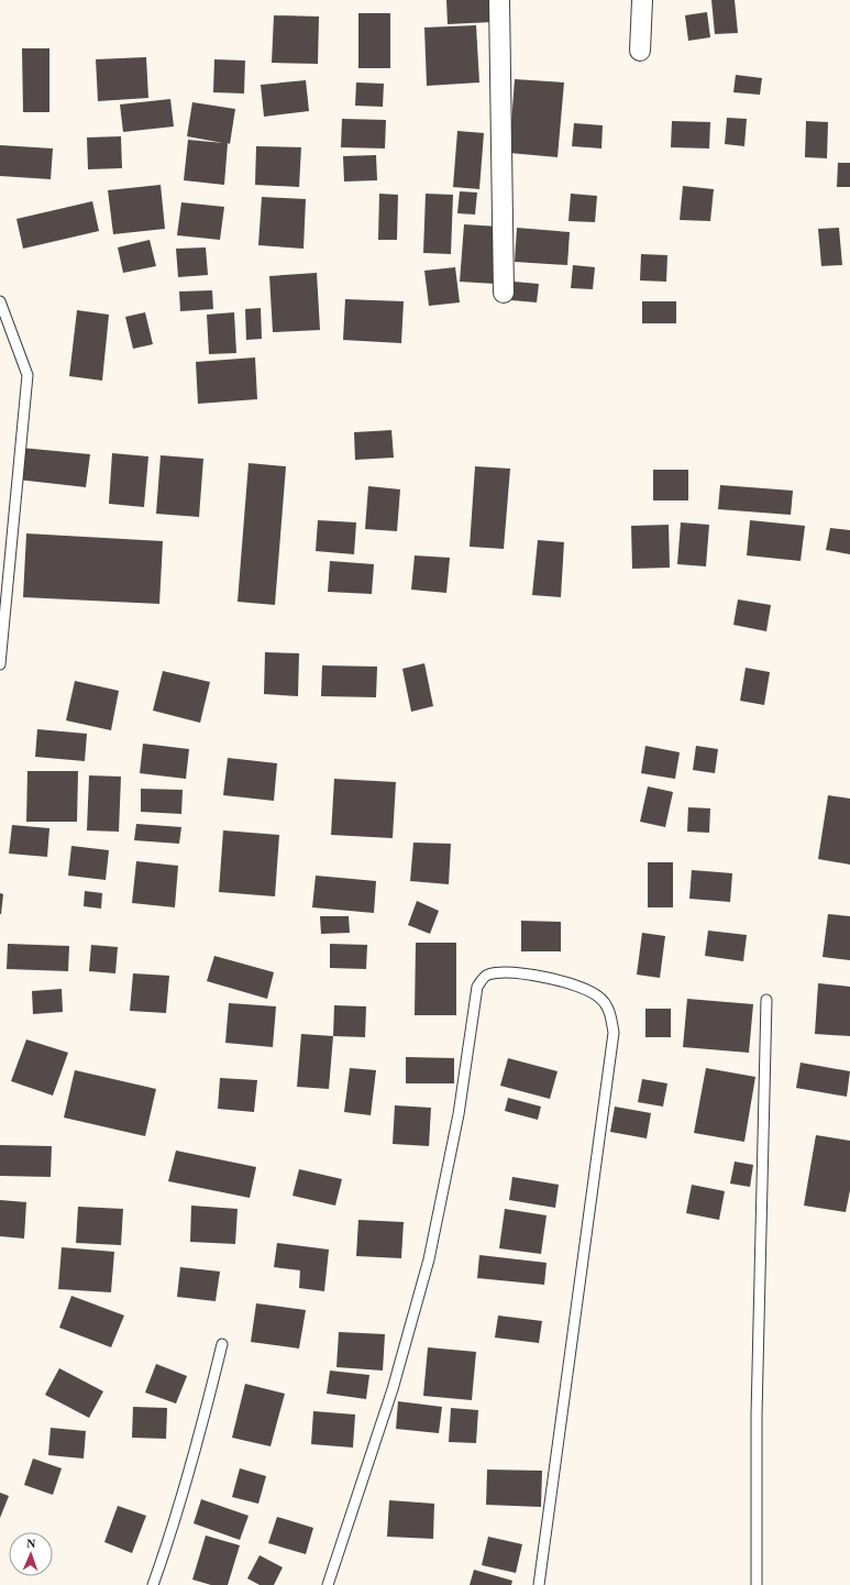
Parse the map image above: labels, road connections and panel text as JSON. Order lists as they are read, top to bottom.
{
  "north": "top"
}
